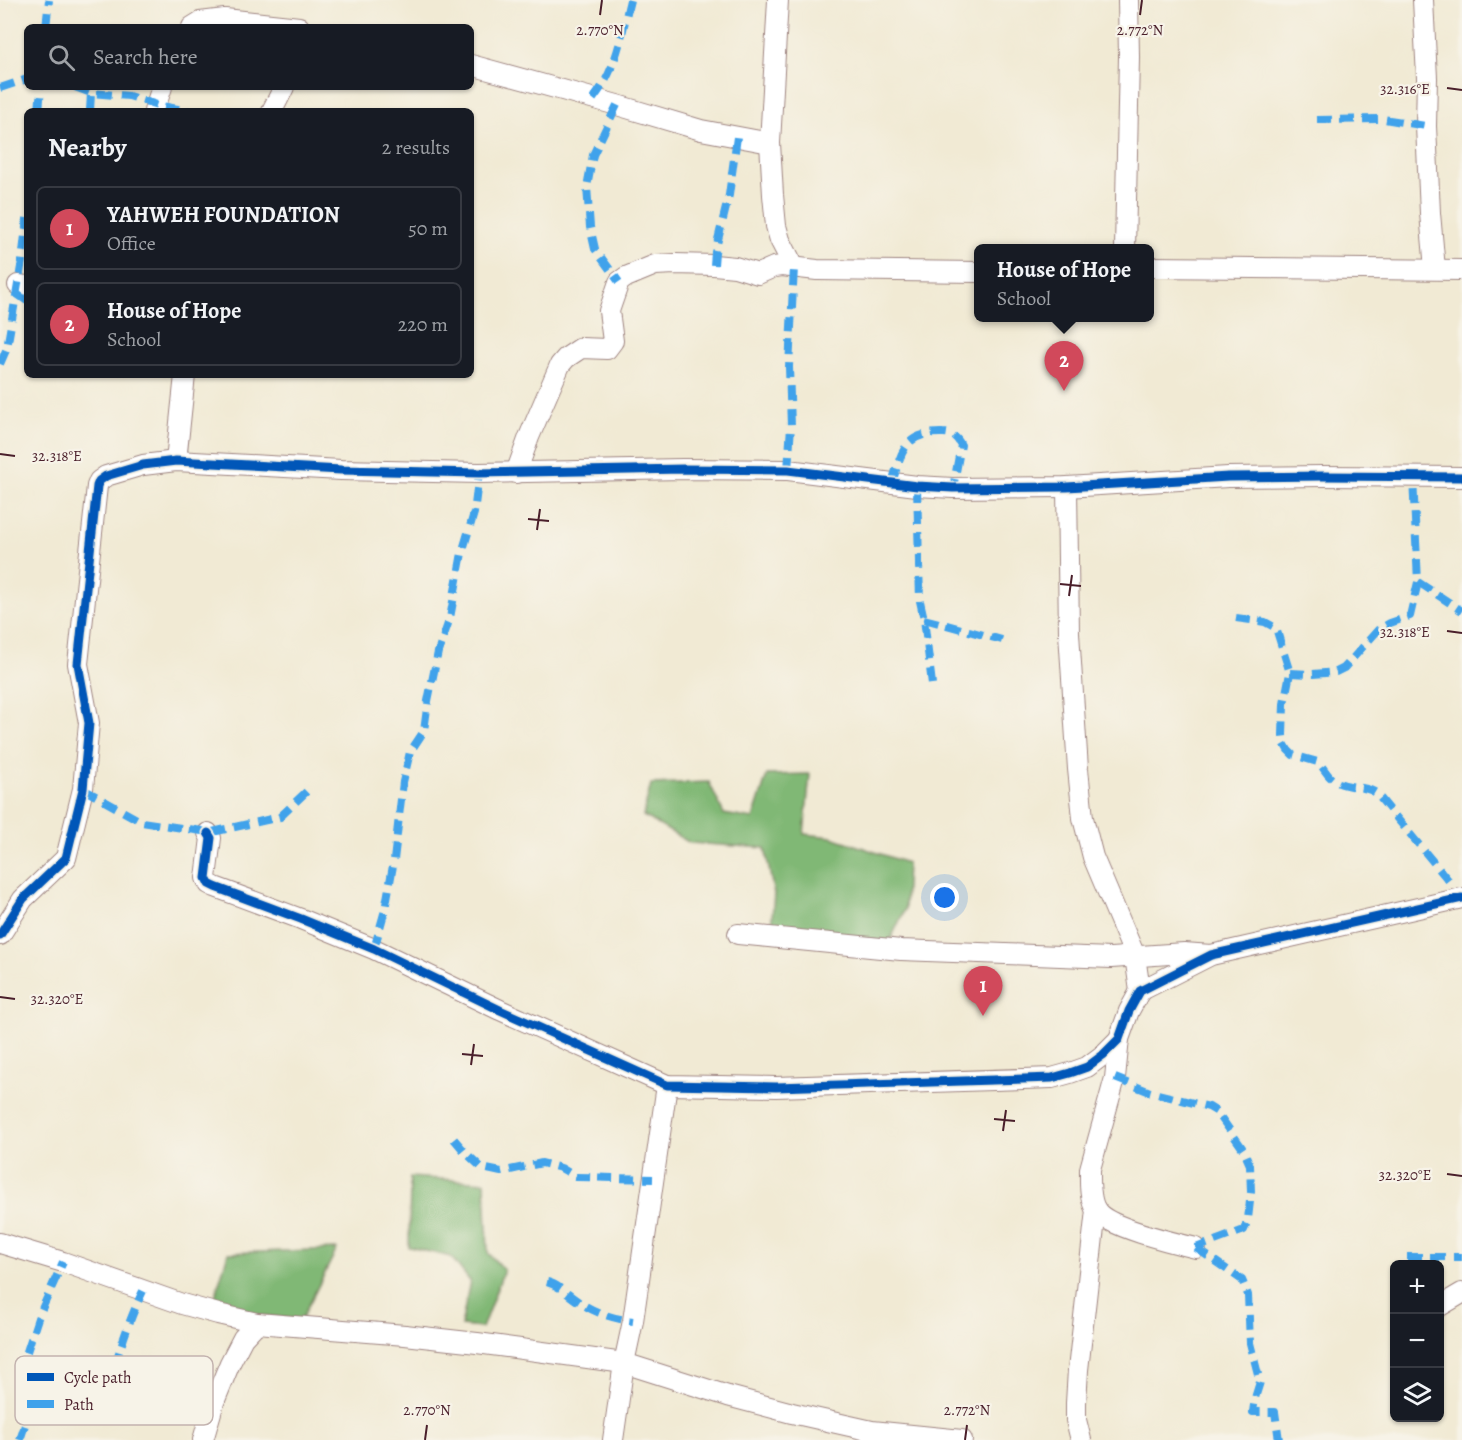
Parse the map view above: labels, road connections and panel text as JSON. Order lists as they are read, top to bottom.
{
  "legend": ["Cycle path", "Path"],
  "page": {
    "search": "Search here",
    "heading": ["Nearby", "2 results"],
    "list": [
      {
        "mark": "1",
        "name": "YAHWEH FOUNDATION",
        "note": "Office",
        "value": "50 m"
      },
      {
        "mark": "2",
        "name": "House of Hope",
        "note": "School",
        "value": "220 m"
      }
    ],
    "popup": ["House of Hope", "School"],
    "pins": ["2", "1"],
    "map_buttons": ["+", "−"]
  },
  "coordinates": [
    "2.770°N",
    "2.772°N",
    "32.316°E",
    "32.318°E",
    "32.320°E"
  ]
}
